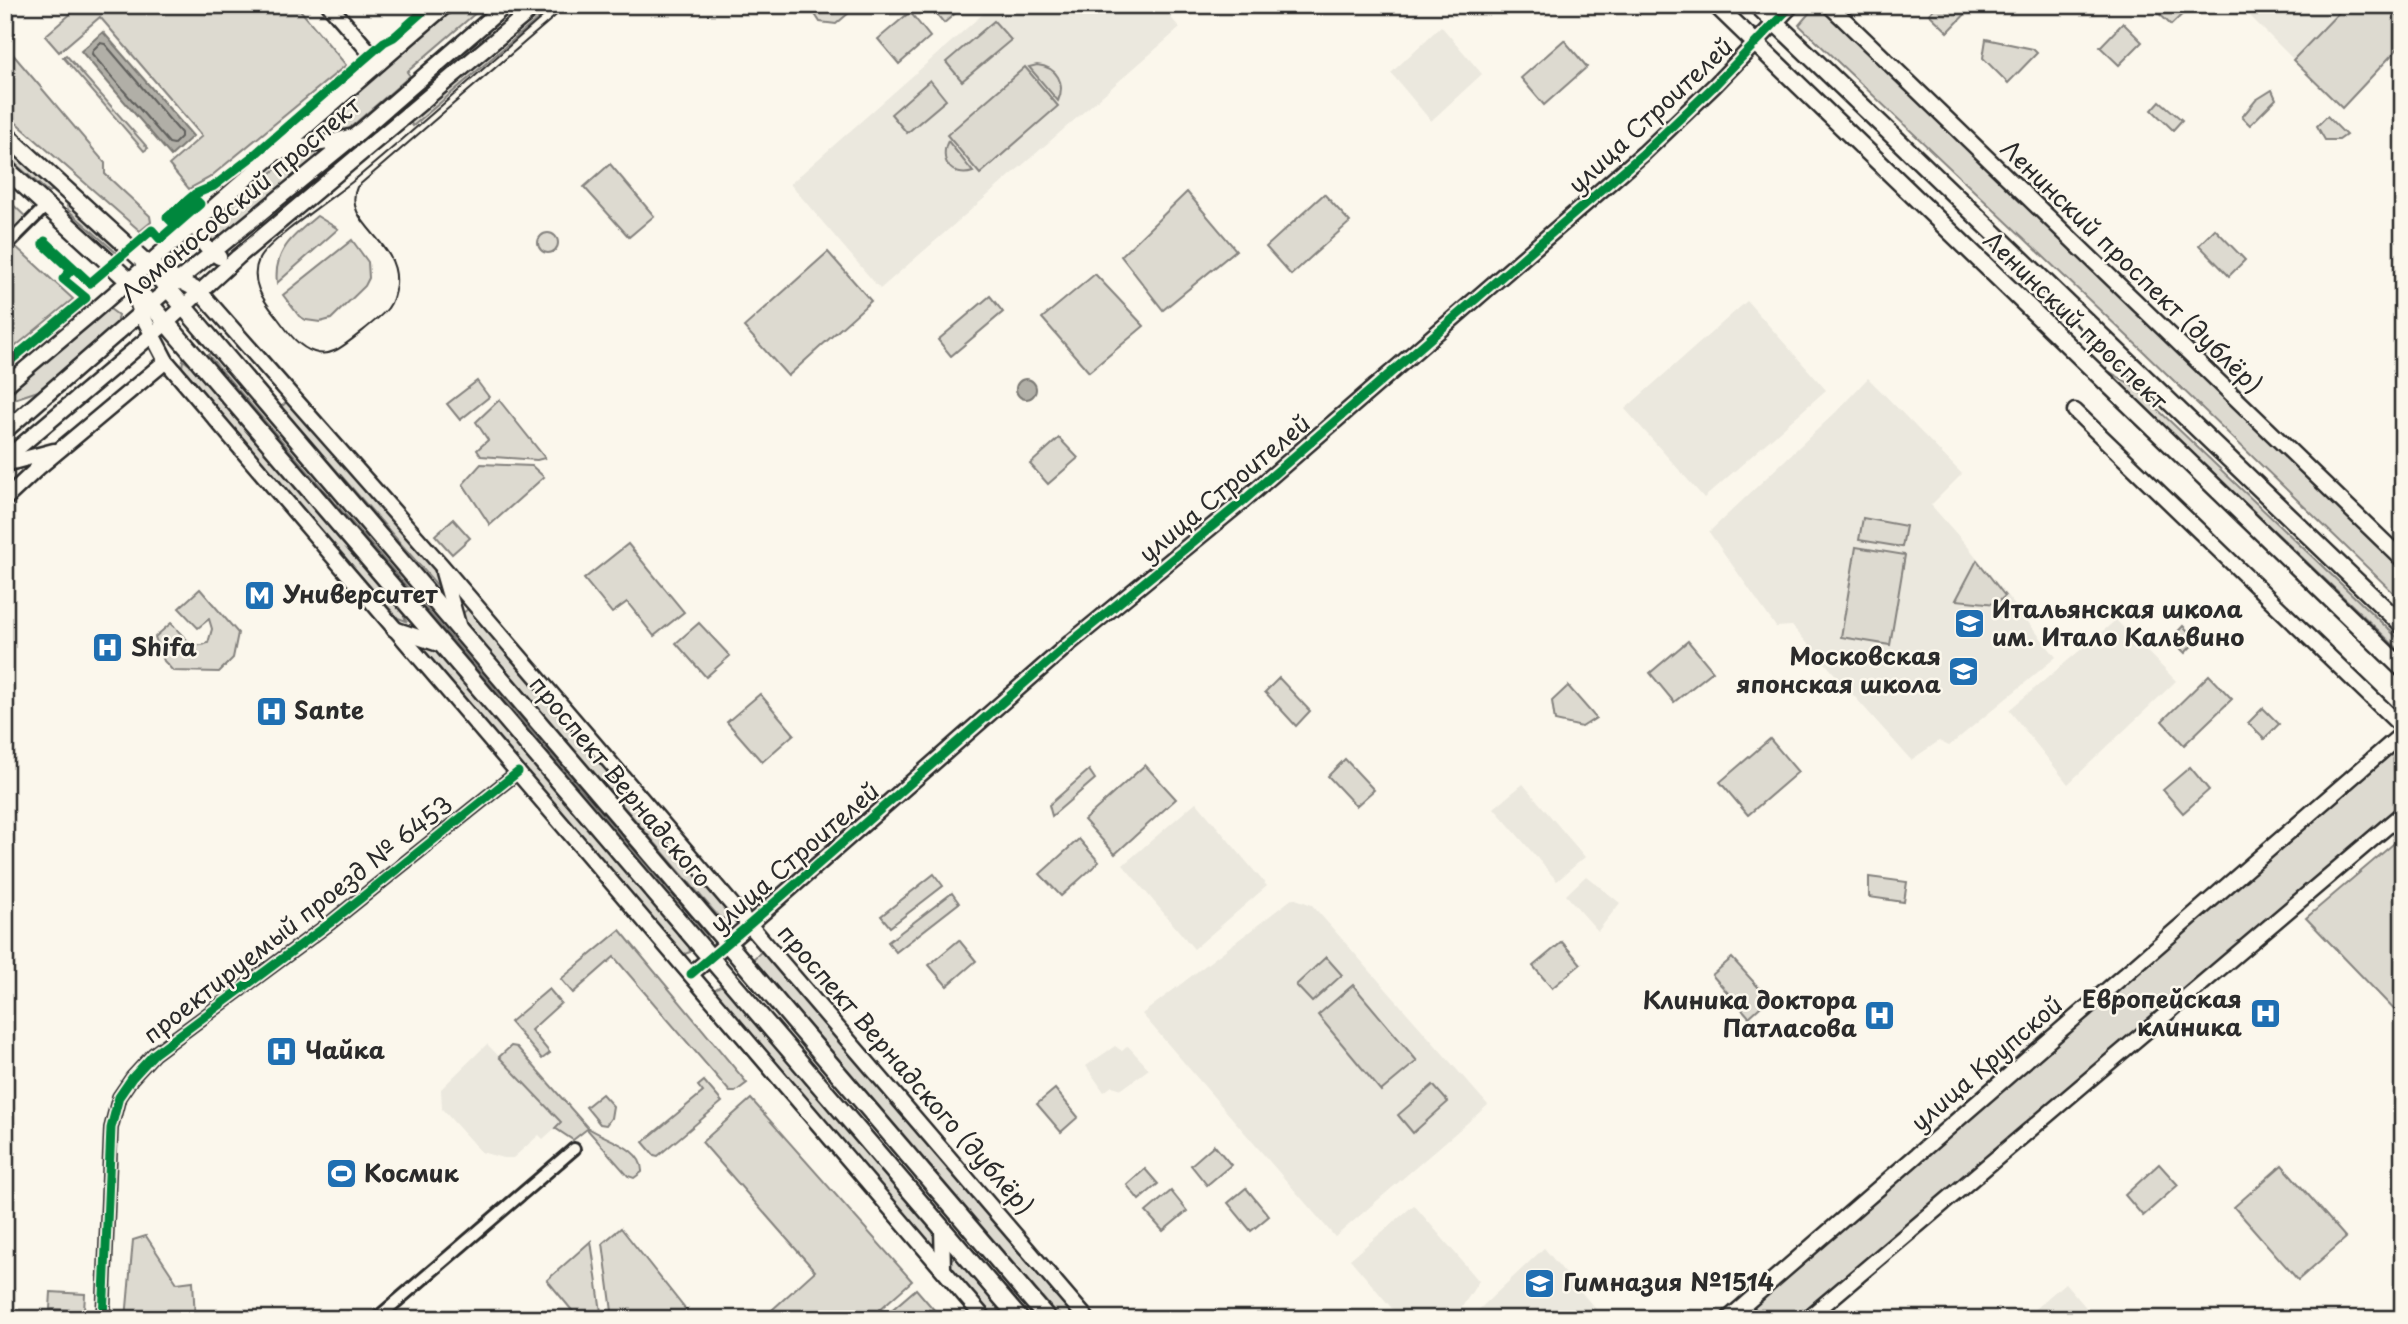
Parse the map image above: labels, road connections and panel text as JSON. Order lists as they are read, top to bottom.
{
  "streets": {
    "main road": ["Ленинский проспект", "проспект Вернадского"],
    "street": [
      "улица Строителей",
      "Ломоносовский проспект",
      "Ленинский проспект (дублёр)",
      "проектируемый проезд № 6453",
      "улица Крупской",
      "проспект Вернадского (дублёр)"
    ]
  },
  "crossings": [
    ["улица Строителей", "Ленинский проспект"],
    ["улица Строителей", "проспект Вернадского"],
    ["улица Строителей", "проспект Вернадского (дублёр)"],
    ["Ломоносовский проспект", "проспект Вернадского"],
    ["Ломоносовский проспект", "проспект Вернадского (дублёр)"],
    ["проспект Вернадского", "проспект Вернадского (дублёр)"]
  ],
  "places": {
    "metro station": ["Университет"],
    "school or university": ["Итальянская школа им. Итало Кальвино", "Московская японская школа", "Гимназия №1514"],
    "hospital": [
      "Shifa",
      "Sante",
      "Европейская клиника",
      "Клиника доктора Патласова",
      "Чайка"
    ],
    "sports": ["Космик"]
  }
}
